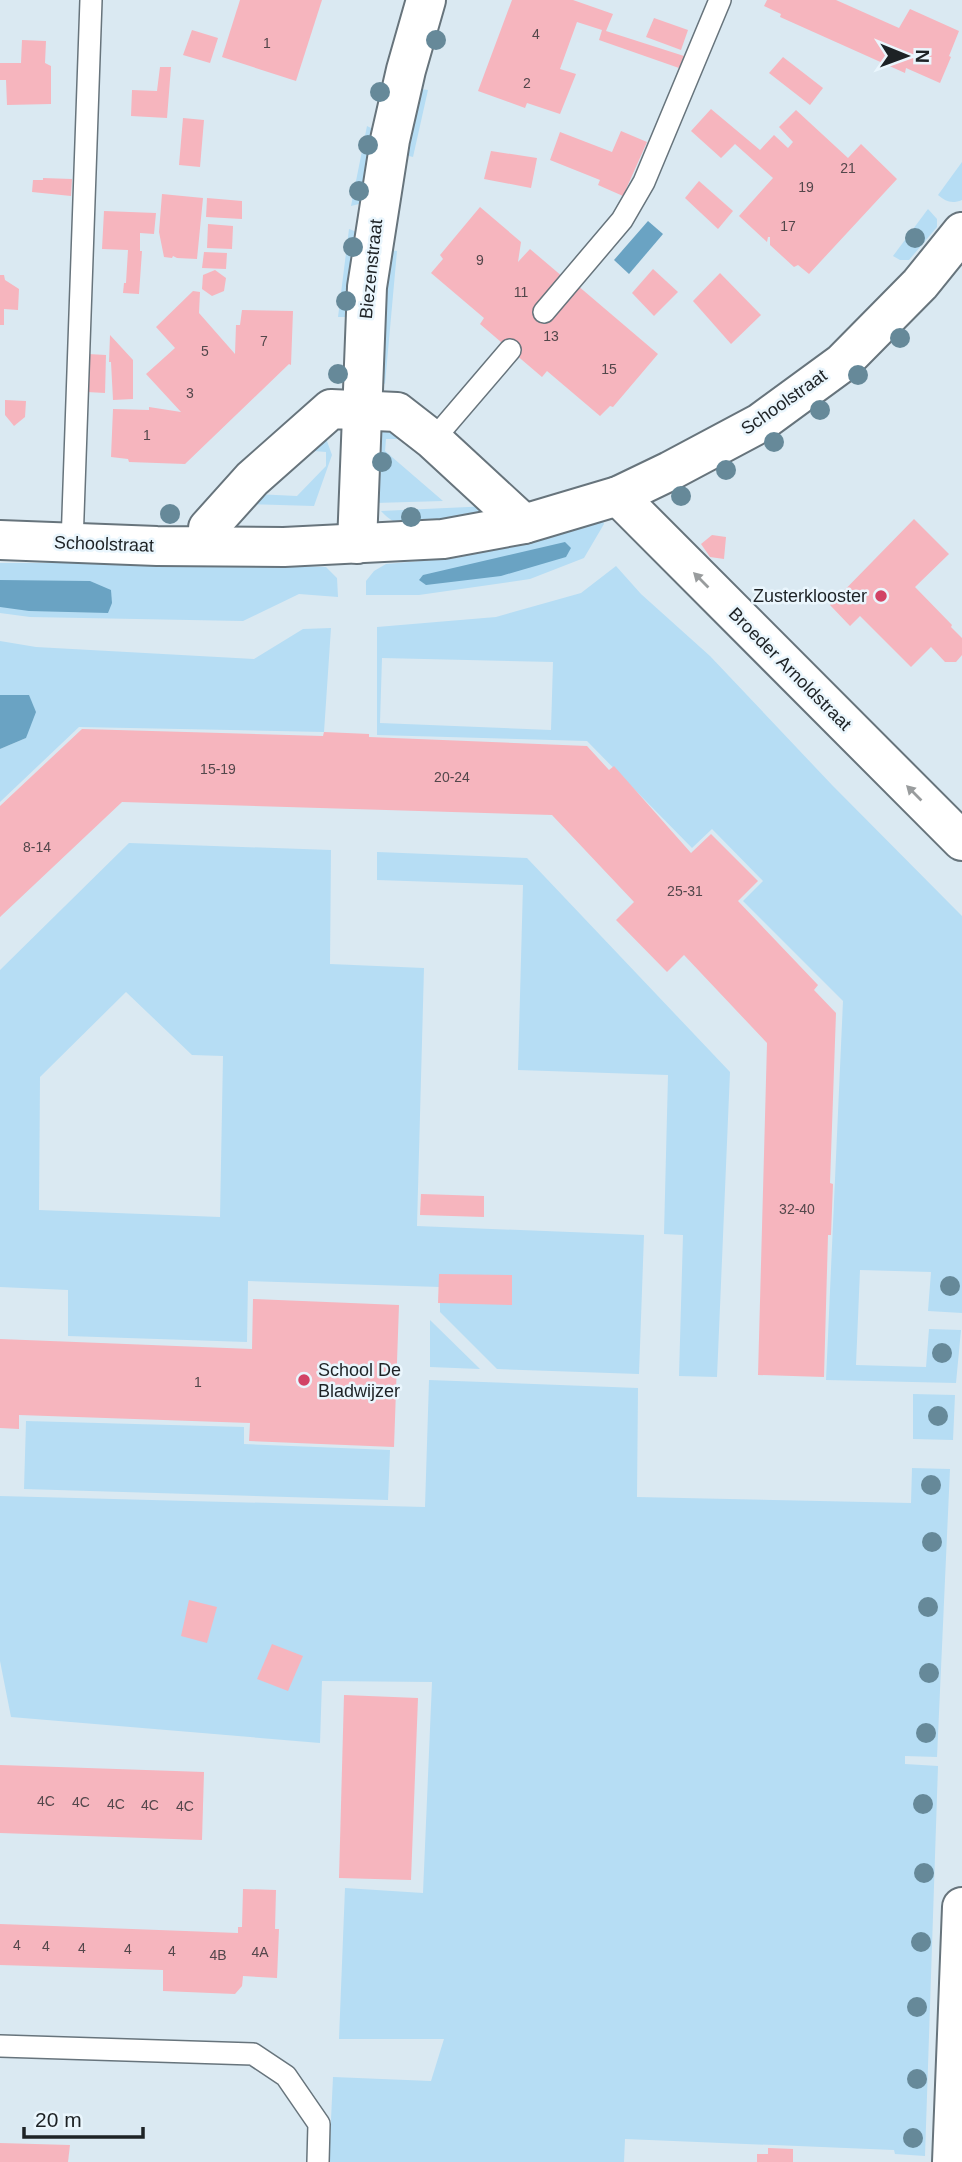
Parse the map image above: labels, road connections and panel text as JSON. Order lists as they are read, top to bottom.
{
  "streets": {
    "street": ["Biezenstraat", "Schoolstraat", "Broeder Arnoldstraat"]
  },
  "crossings": [
    ["Biezenstraat", "Schoolstraat"],
    ["Schoolstraat", "Broeder Arnoldstraat"]
  ],
  "one_way": ["Broeder Arnoldstraat"],
  "places": ["Zusterklooster", "School De Bladwijzer"],
  "house_numbers": [
    "4",
    "1",
    "2",
    "21",
    "19",
    "17",
    "9",
    "11",
    "13",
    "7",
    "5",
    "15",
    "3",
    "1",
    "15-19",
    "20-24",
    "8-14",
    "25-31",
    "32-40",
    "1",
    "4C",
    "4C",
    "4C",
    "4C",
    "4C",
    "4",
    "4",
    "4",
    "4",
    "4",
    "4A",
    "4B"
  ],
  "scale_bar": "20 m",
  "north": "right"
}
